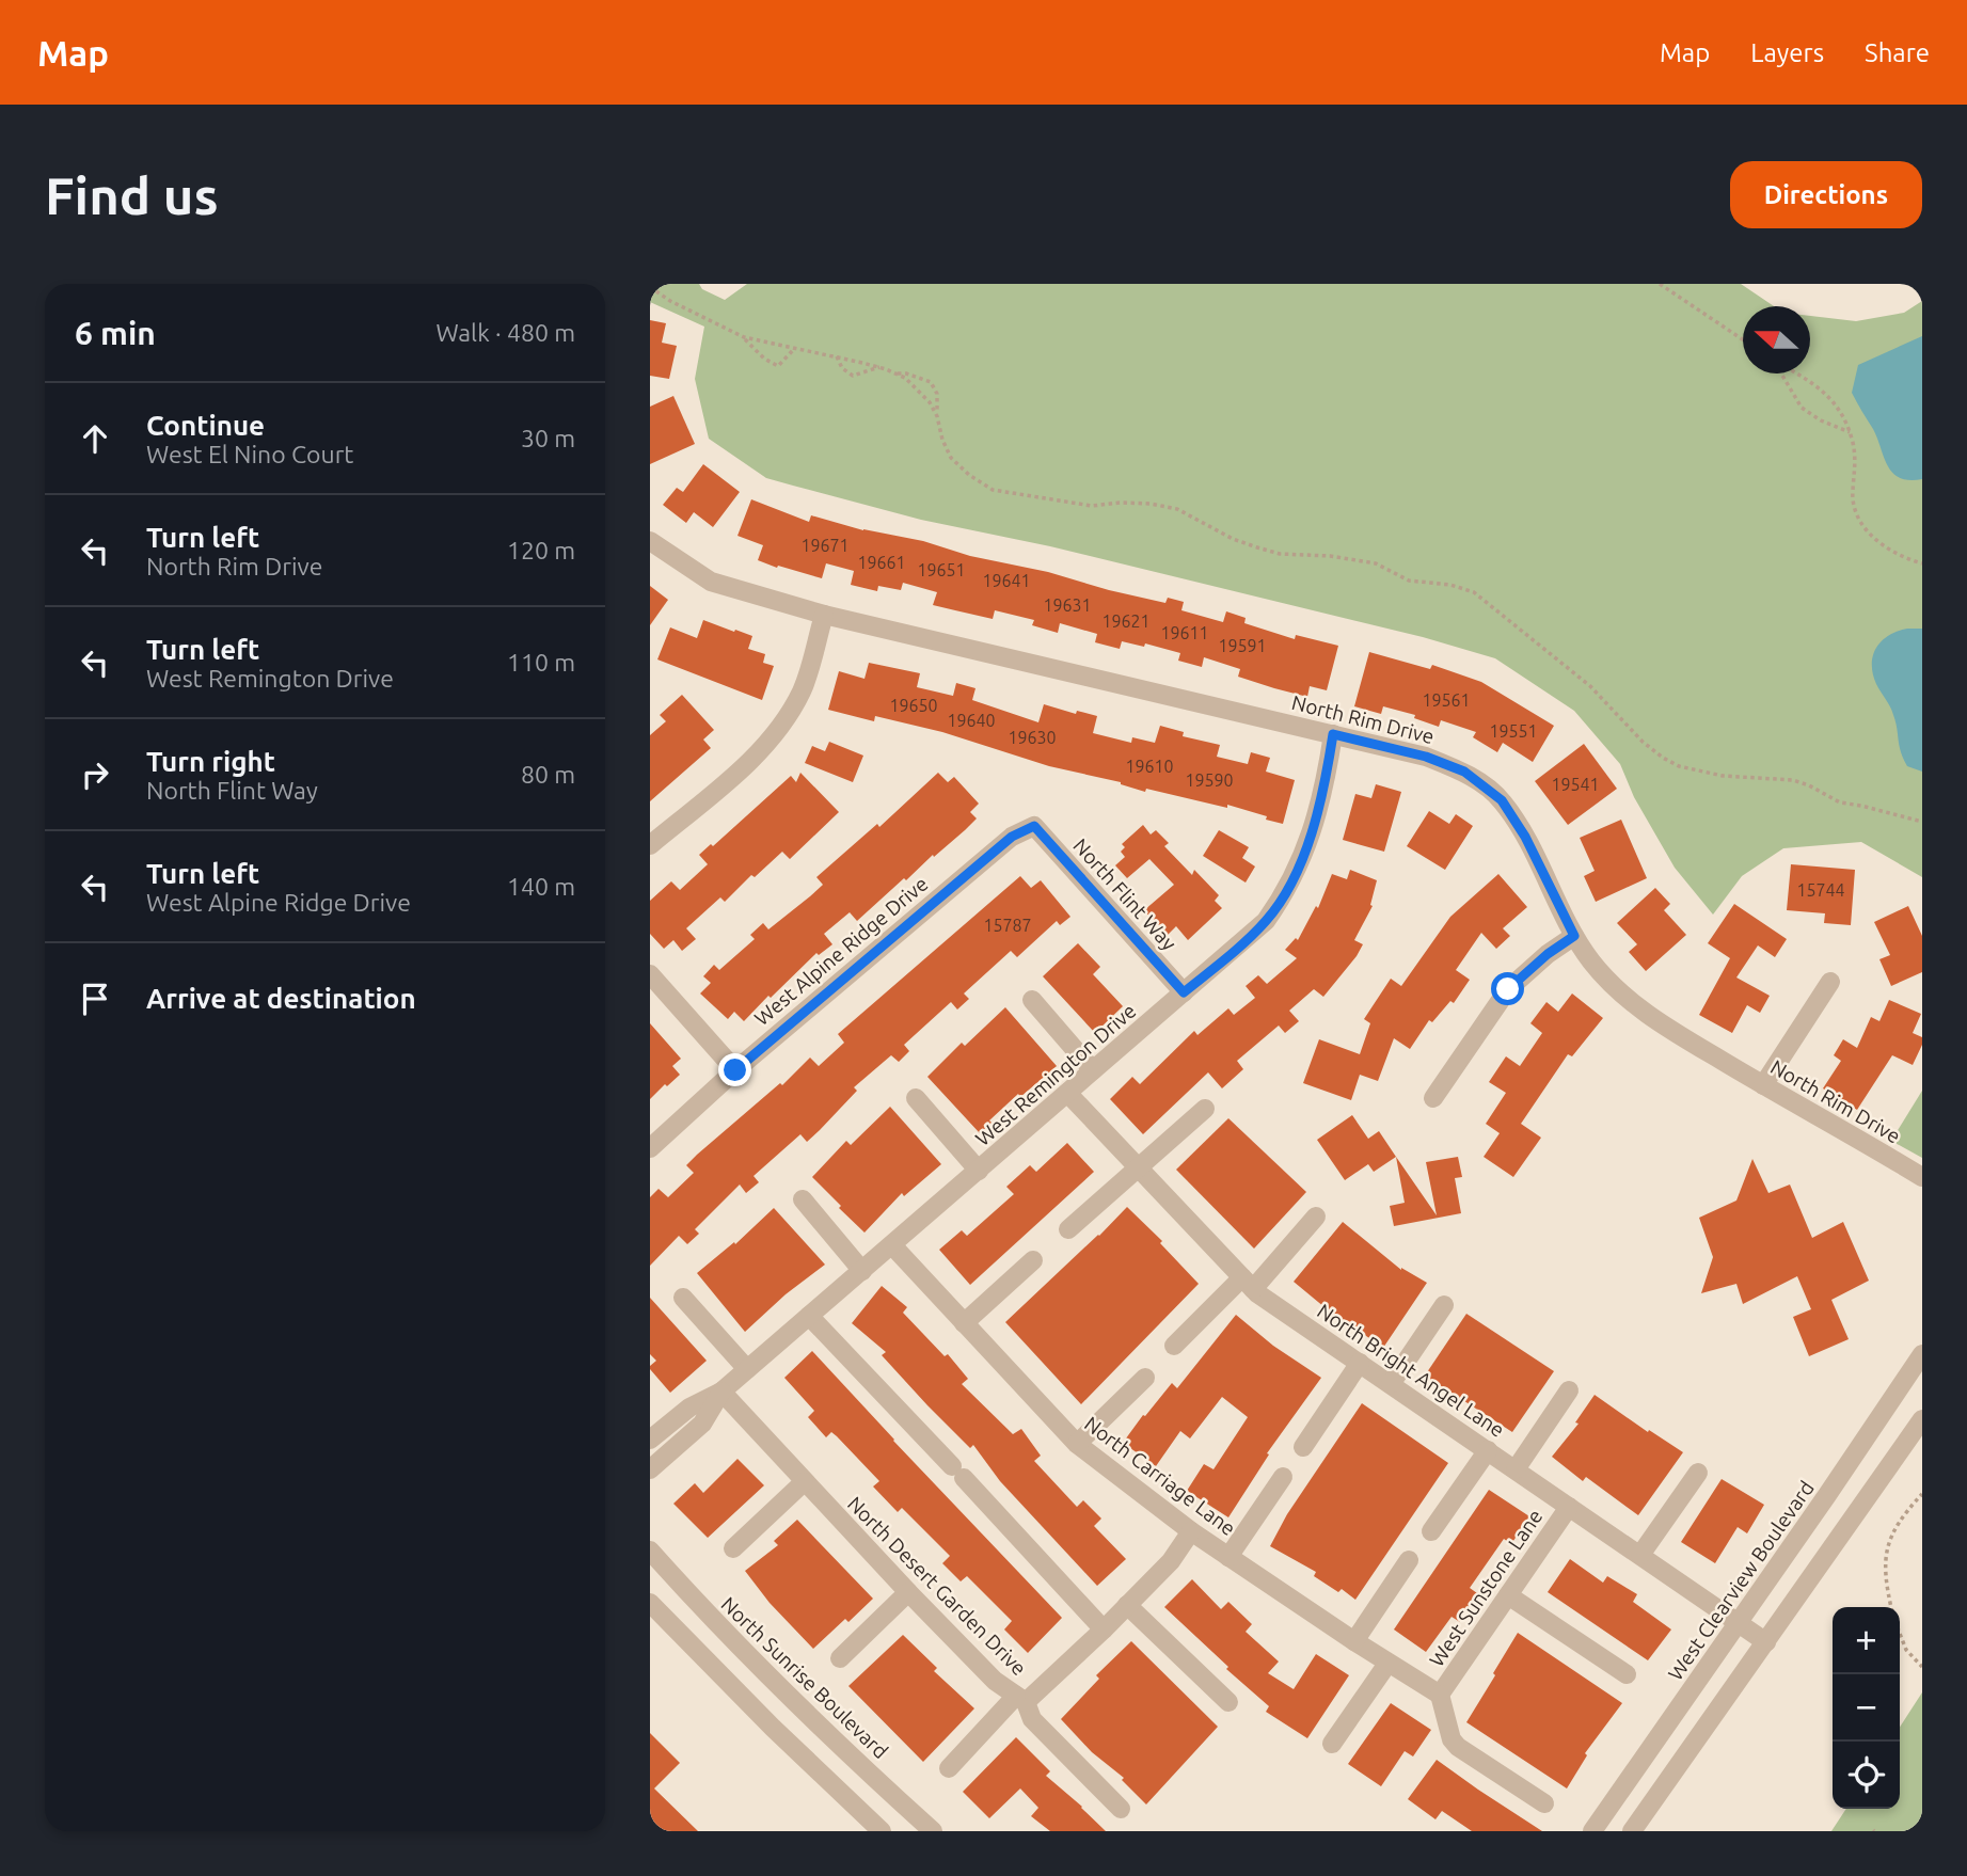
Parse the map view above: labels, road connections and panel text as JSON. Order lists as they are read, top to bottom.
{
  "streets": {
    "street": [
      "North Rim Drive",
      "North Flint Way",
      "West Alpine Ridge Drive",
      "West Remington Drive",
      "North Bright Angel Lane",
      "North Carriage Lane",
      "West Clearview Boulevard",
      "North Desert Garden Drive",
      "West Sunstone Lane",
      "North Sunrise Boulevard"
    ]
  },
  "crossings": [
    ["North Rim Drive", "West Remington Drive"],
    ["North Flint Way", "West Alpine Ridge Drive"],
    ["North Flint Way", "West Remington Drive"],
    ["West Remington Drive", "North Bright Angel Lane"],
    ["West Remington Drive", "North Carriage Lane"],
    ["West Remington Drive", "North Desert Garden Drive"],
    ["North Bright Angel Lane", "West Clearview Boulevard"],
    ["North Bright Angel Lane", "West Sunstone Lane"],
    ["North Carriage Lane", "West Sunstone Lane"]
  ],
  "house_numbers": [
    "19671",
    "19661",
    "19651",
    "19641",
    "19631",
    "19621",
    "19611",
    "19591",
    "19561",
    "19650",
    "19640",
    "19551",
    "19630",
    "19610",
    "19590",
    "19541",
    "15744",
    "15787"
  ],
  "north": "left",
  "page": {
    "header": "Map",
    "nav": ["Map", "Layers", "Share"],
    "buttons": "Directions",
    "title": "Find us",
    "heading": ["6 min", "Walk · 480 m"],
    "list": [
      ["Continue", "West El Nino Court", "30 m"],
      ["Turn left", "North Rim Drive", "120 m"],
      ["Turn left", "West Remington Drive", "110 m"],
      ["Turn right", "North Flint Way", "80 m"],
      ["Turn left", "West Alpine Ridge Drive", "140 m"],
      "Arrive at destination"
    ],
    "map_buttons": ["+", "−"]
  }
}
